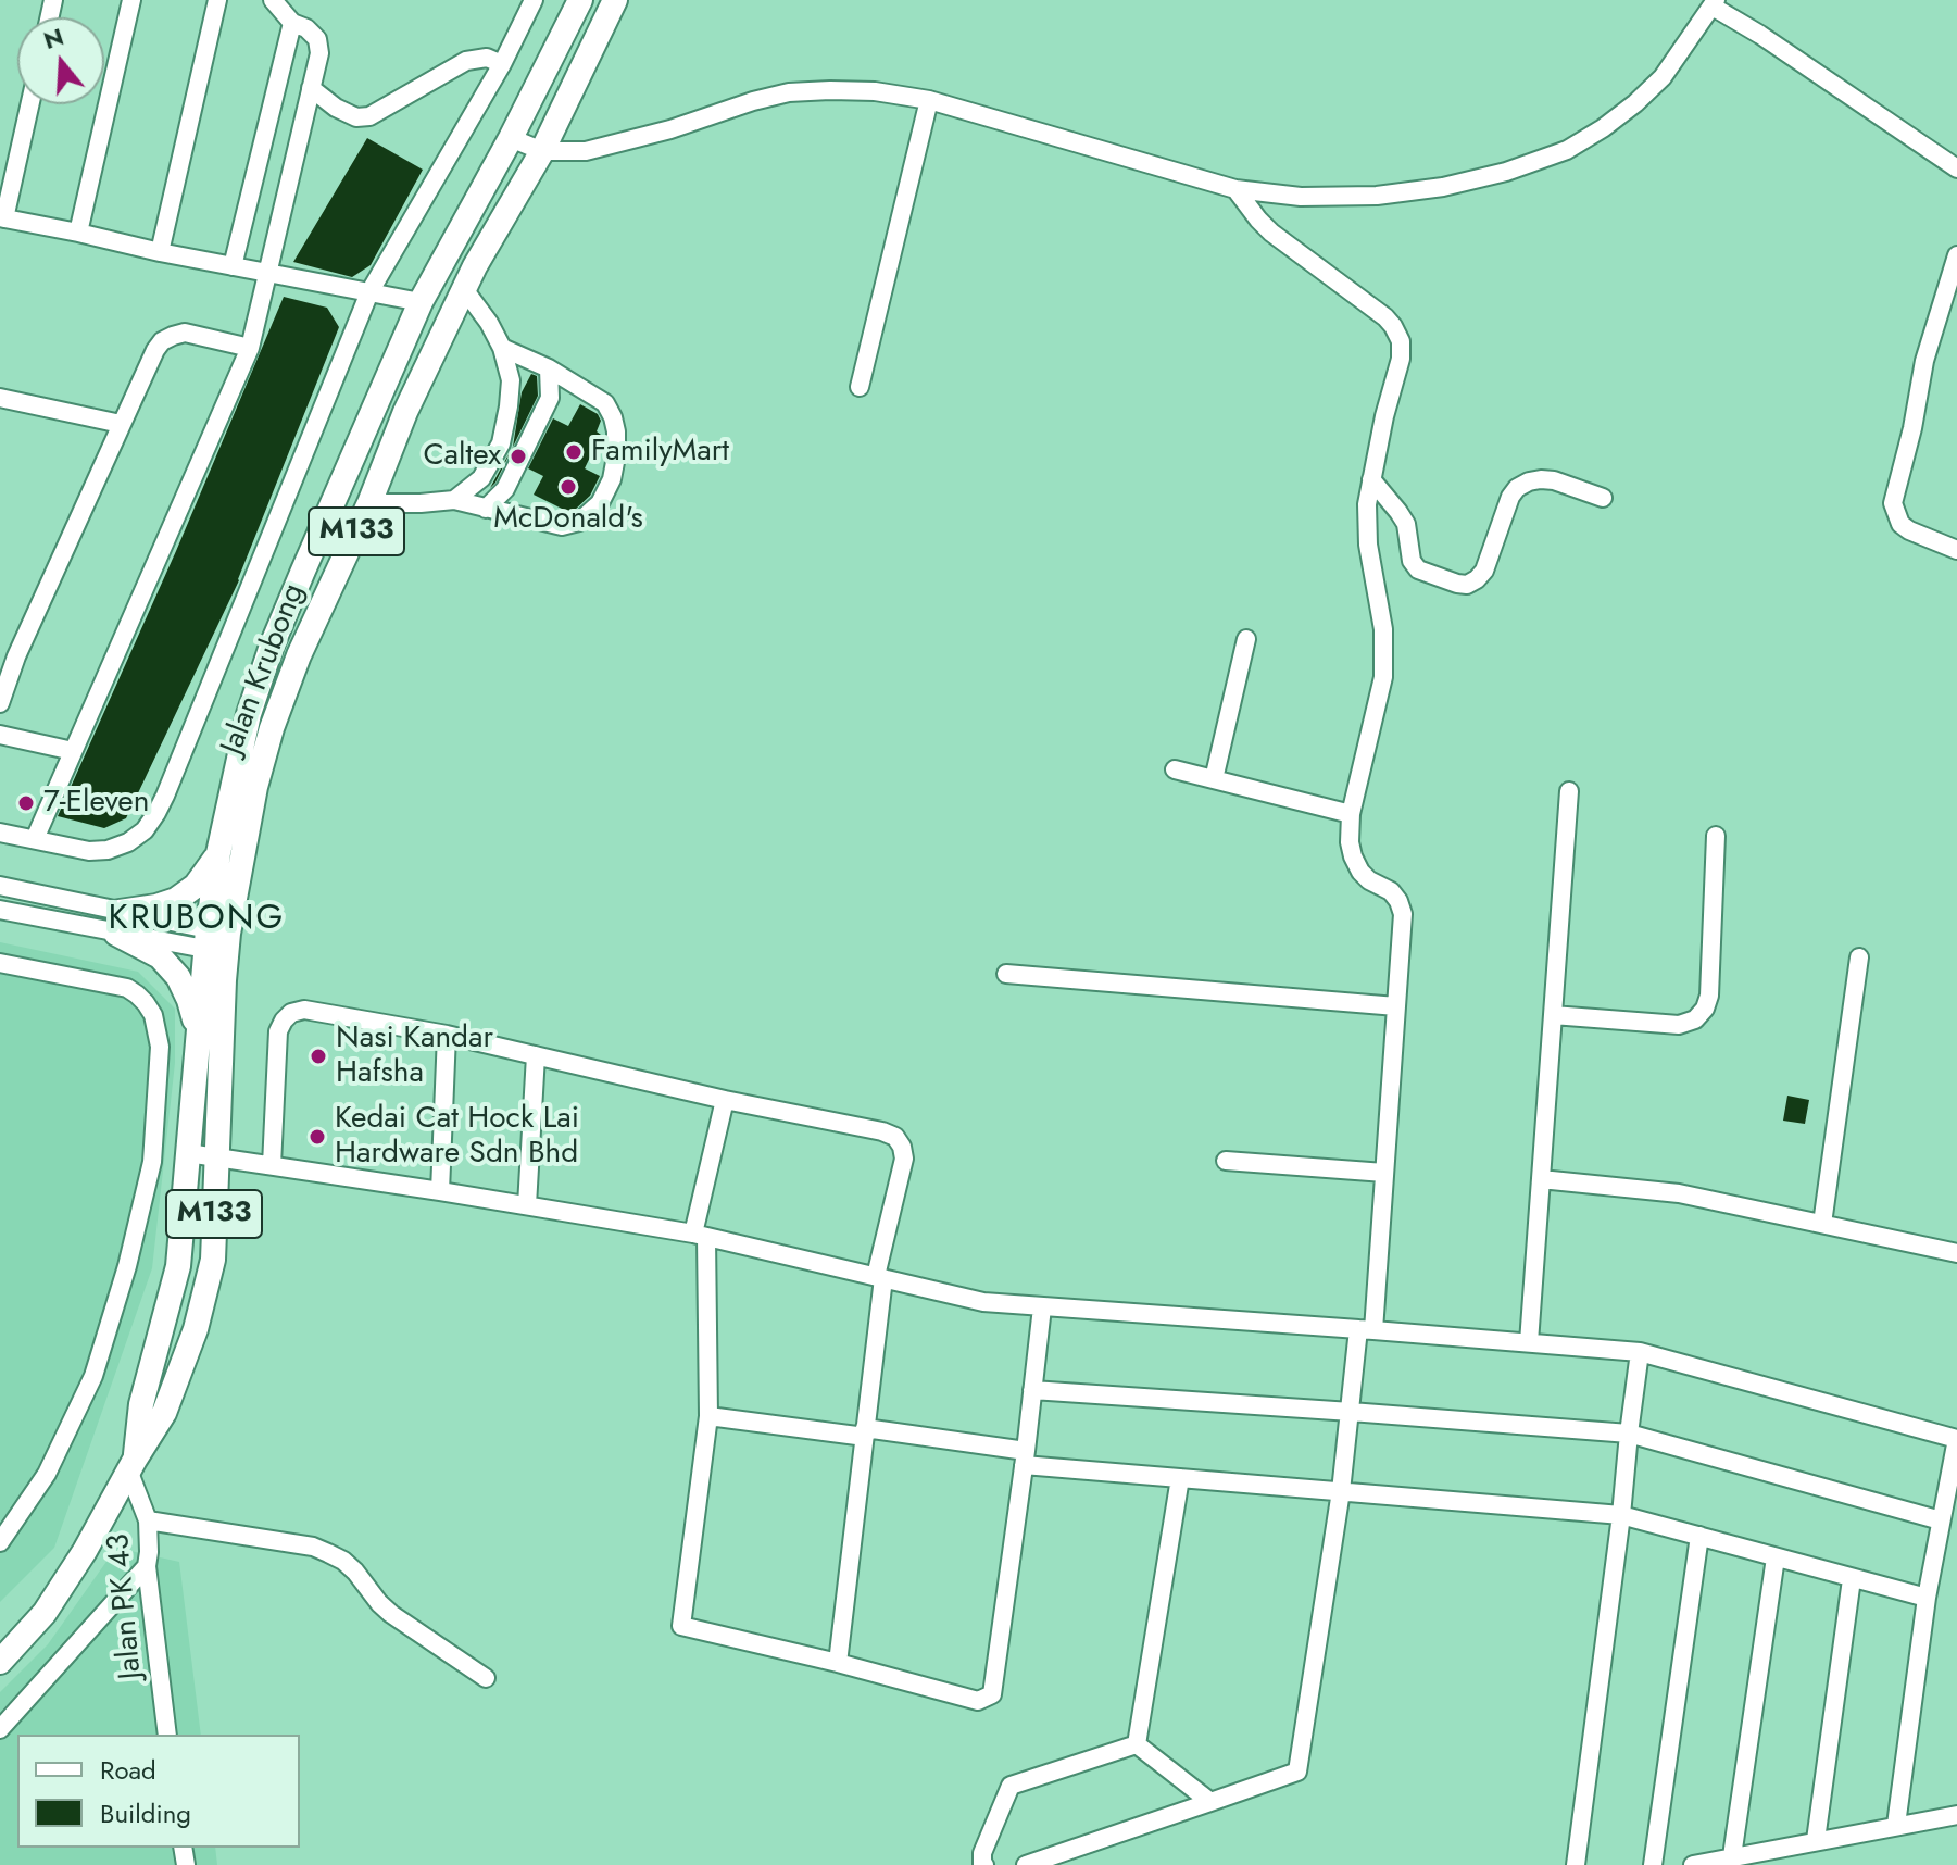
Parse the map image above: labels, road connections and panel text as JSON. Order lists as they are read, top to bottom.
{
  "streets": {
    "main road": ["M133", "Jalan Krubong"],
    "street": ["Jalan PK 43"]
  },
  "crossings": [
    ["Jalan Krubong", "Jalan PK 43"]
  ],
  "districts": ["KRUBONG"],
  "places": [
    "FamilyMart",
    "Caltex",
    "McDonald's",
    "7-Eleven",
    "Nasi Kandar Hafsha",
    "Kedai Cat Hock Lai Hardware Sdn Bhd"
  ],
  "legend": ["Road", "Building"],
  "north": "top"
}
